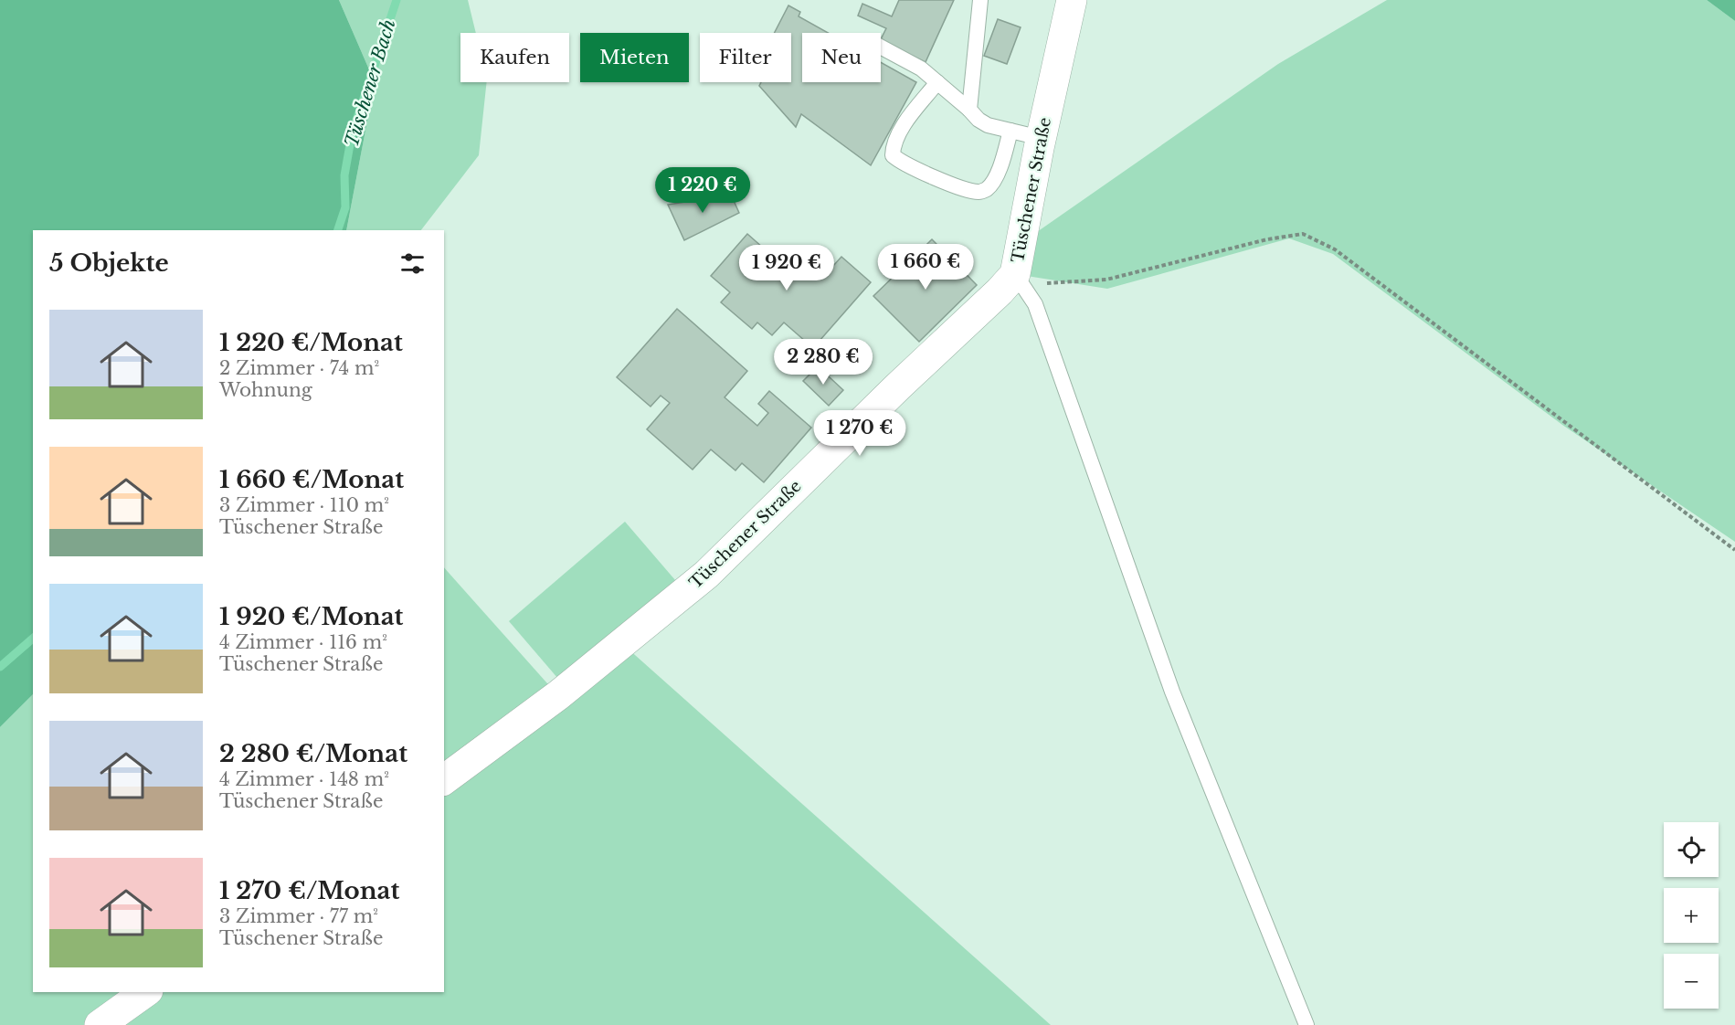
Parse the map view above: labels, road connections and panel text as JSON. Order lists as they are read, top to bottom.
{
  "streets": {
    "street": ["Tüschener Straße"]
  },
  "water": ["Tüschener Bach"],
  "page": {
    "chip": [
      "Kaufen",
      "Mieten",
      "Filter",
      "Neu"
    ],
    "price": [
      "1 220 €",
      "1 660 €",
      "1 920 €",
      "2 280 €",
      "1 270 €"
    ],
    "heading": "5 Objekte",
    "list": [
      {
        "name": "1 220 €/Monat",
        "note": "2 Zimmer · 74 m² · Wohnung"
      },
      {
        "name": "1 660 €/Monat",
        "note": "3 Zimmer · 110 m² · Tüschener Straße"
      },
      {
        "name": "1 920 €/Monat",
        "note": "4 Zimmer · 116 m² · Tüschener Straße"
      },
      {
        "name": "2 280 €/Monat",
        "note": "4 Zimmer · 148 m² · Tüschener Straße"
      },
      {
        "name": "1 270 €/Monat",
        "note": "3 Zimmer · 77 m² · Tüschener Straße"
      }
    ],
    "map_buttons": ["+", "−"]
  }
}
